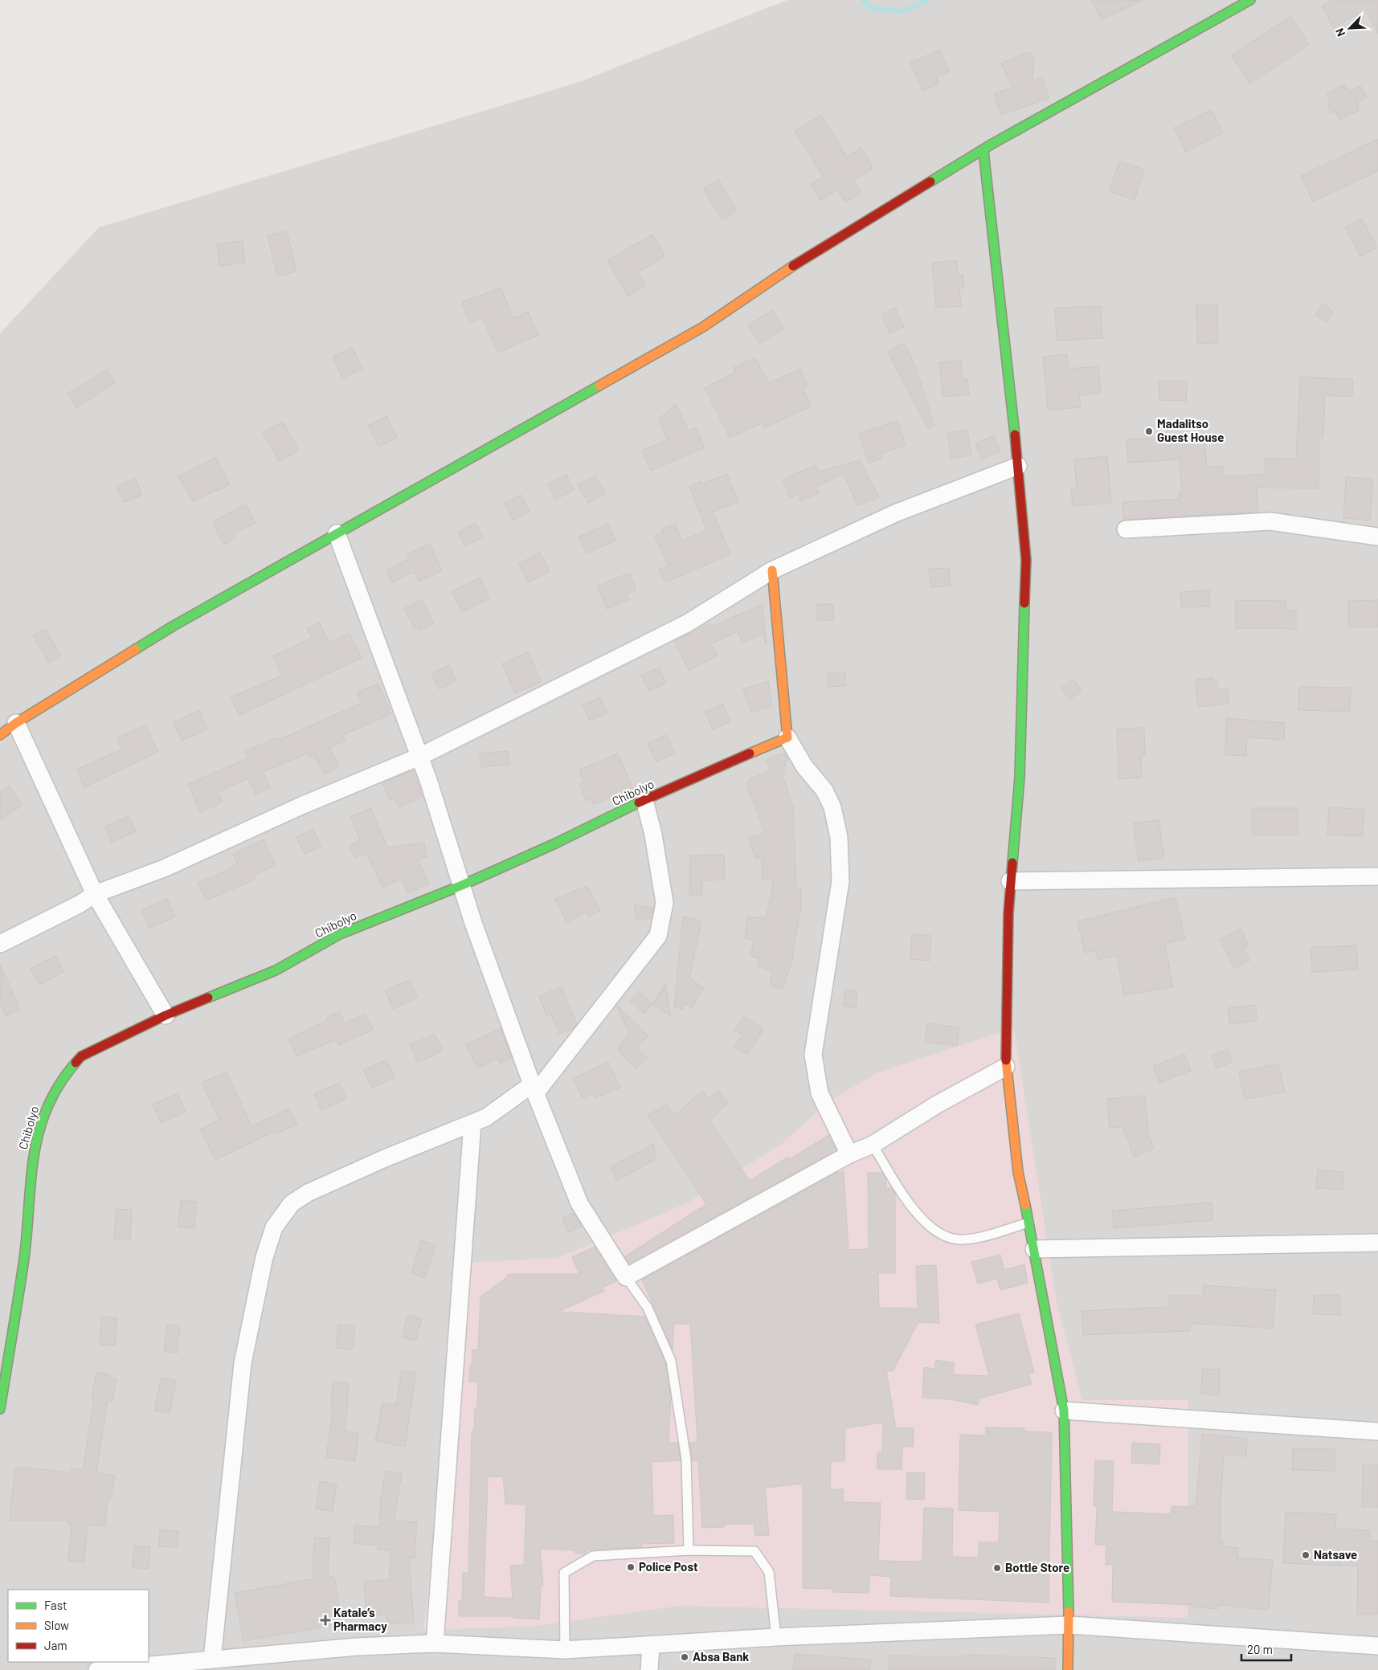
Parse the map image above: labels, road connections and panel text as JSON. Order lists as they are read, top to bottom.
{
  "streets": {
    "street": ["Chibolyo"]
  },
  "places": {
    "other": [
      "Madalitso Guest House",
      "Natsave",
      "Police Post",
      "Bottle Store",
      "Absa Bank"
    ],
    "health": ["Katale’s Pharmacy"]
  },
  "legend": ["Fast", "Slow", "Jam"],
  "scale_bar": "20 m",
  "north": "bottom left"
}
